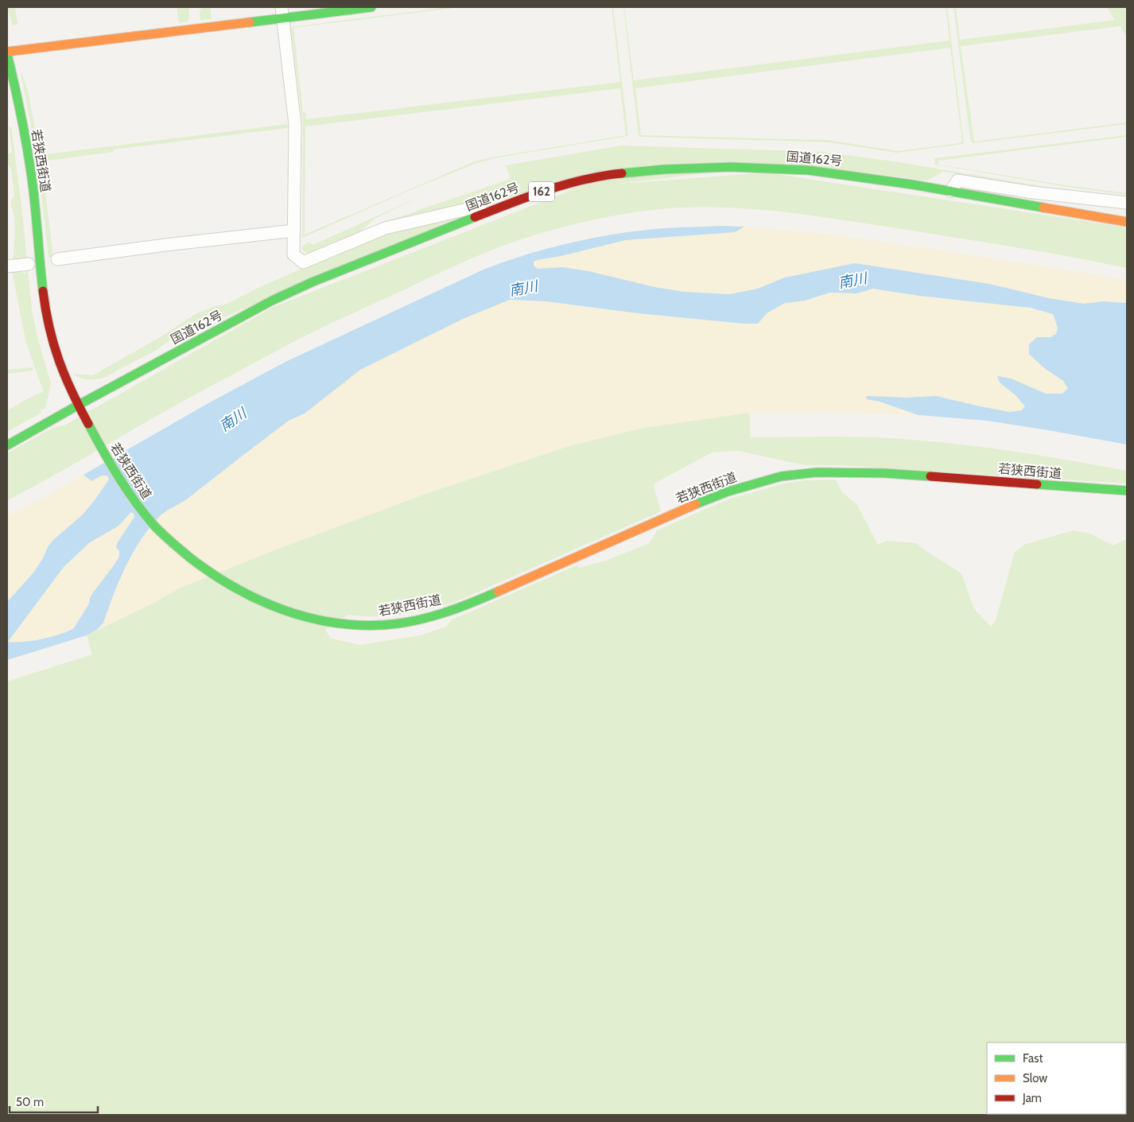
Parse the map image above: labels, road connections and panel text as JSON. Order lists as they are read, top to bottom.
{
  "streets": {
    "main road": ["国道162号", "若狭西街道", "162"]
  },
  "crossings": [
    ["国道162号", "若狭西街道"]
  ],
  "water": ["南川"],
  "legend": ["Fast", "Slow", "Jam"],
  "scale_bar": "50 m"
}
